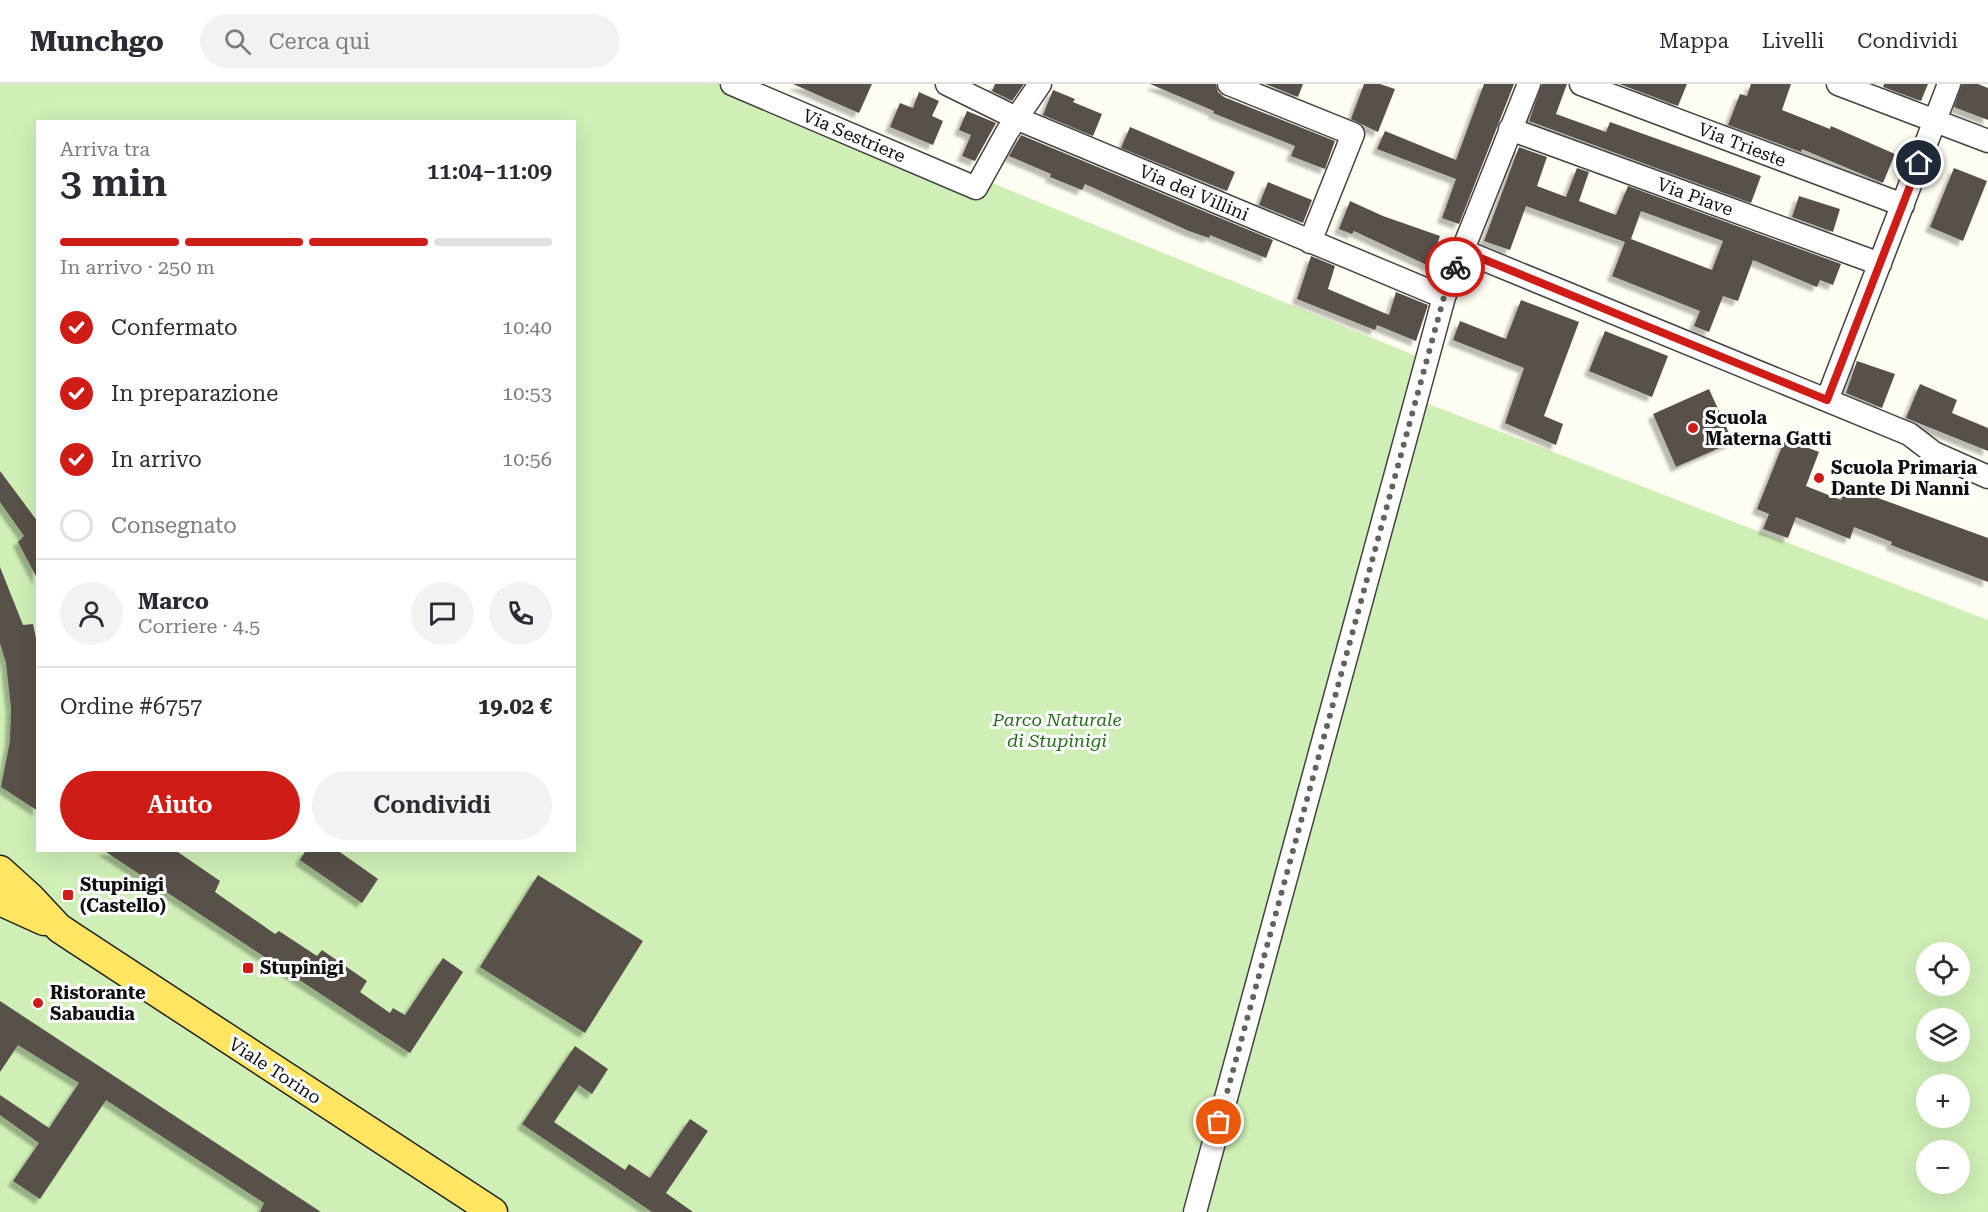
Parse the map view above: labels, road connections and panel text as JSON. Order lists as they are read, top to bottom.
{
  "streets": {
    "main road": ["Viale Torino"],
    "street": [
      "Via Sestriere",
      "Via Trieste",
      "Via dei Villini",
      "Via Piave"
    ]
  },
  "crossings": [
    ["Via Sestriere", "Via dei Villini"]
  ],
  "parks": ["Parco Naturale di Stupinigi"],
  "places": {
    "other": ["Scuola Materna Gatti", "Scuola Primaria Dante Di Nanni", "Ristorante Sabaudia"],
    "transit": ["Stupinigi (Castello)", "Stupinigi"]
  },
  "page": {
    "header": "Munchgo",
    "search": "Cerca qui",
    "nav": ["Mappa", "Livelli", "Condividi"],
    "heading": ["3 min", "Arriva tra", "11:04–11:09"],
    "panel": [
      "Marco",
      "Corriere · 4.5",
      "Ordine #6757",
      "19.02 €"
    ],
    "bar": "In arrivo · 250 m",
    "list": [
      ["Confermato", "10:40"],
      ["In preparazione", "10:53"],
      ["In arrivo", "10:56"],
      "Consegnato"
    ],
    "buttons": ["Aiuto", "Condividi"],
    "map_buttons": ["+", "−"]
  }
}
